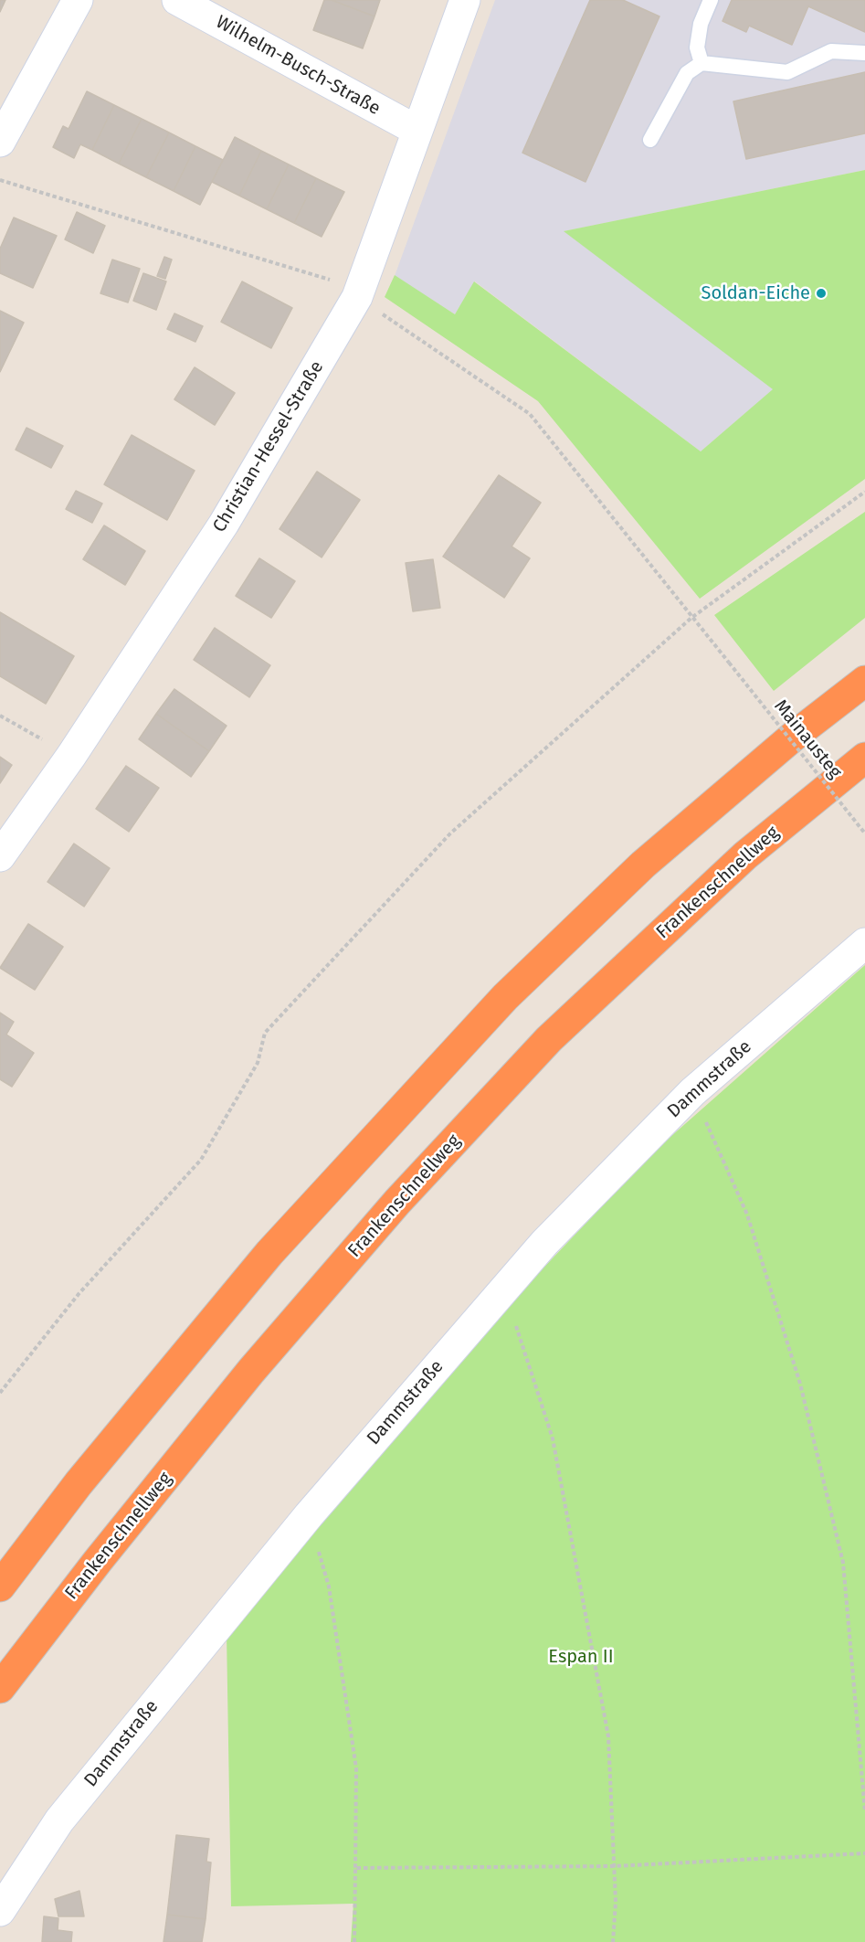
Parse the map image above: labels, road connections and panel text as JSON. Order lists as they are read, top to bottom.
{
  "streets": {
    "highway": ["Frankenschnellweg"],
    "street": ["Wilhelm-Busch-Straße", "Christian-Hessel-Straße", "Dammstraße"],
    "path": ["Mainausteg"]
  },
  "crossings": [
    ["Wilhelm-Busch-Straße", "Christian-Hessel-Straße"],
    ["Christian-Hessel-Straße", "Mainausteg"]
  ],
  "parks": ["Espan II"],
  "places": ["Soldan-Eiche"]
}
